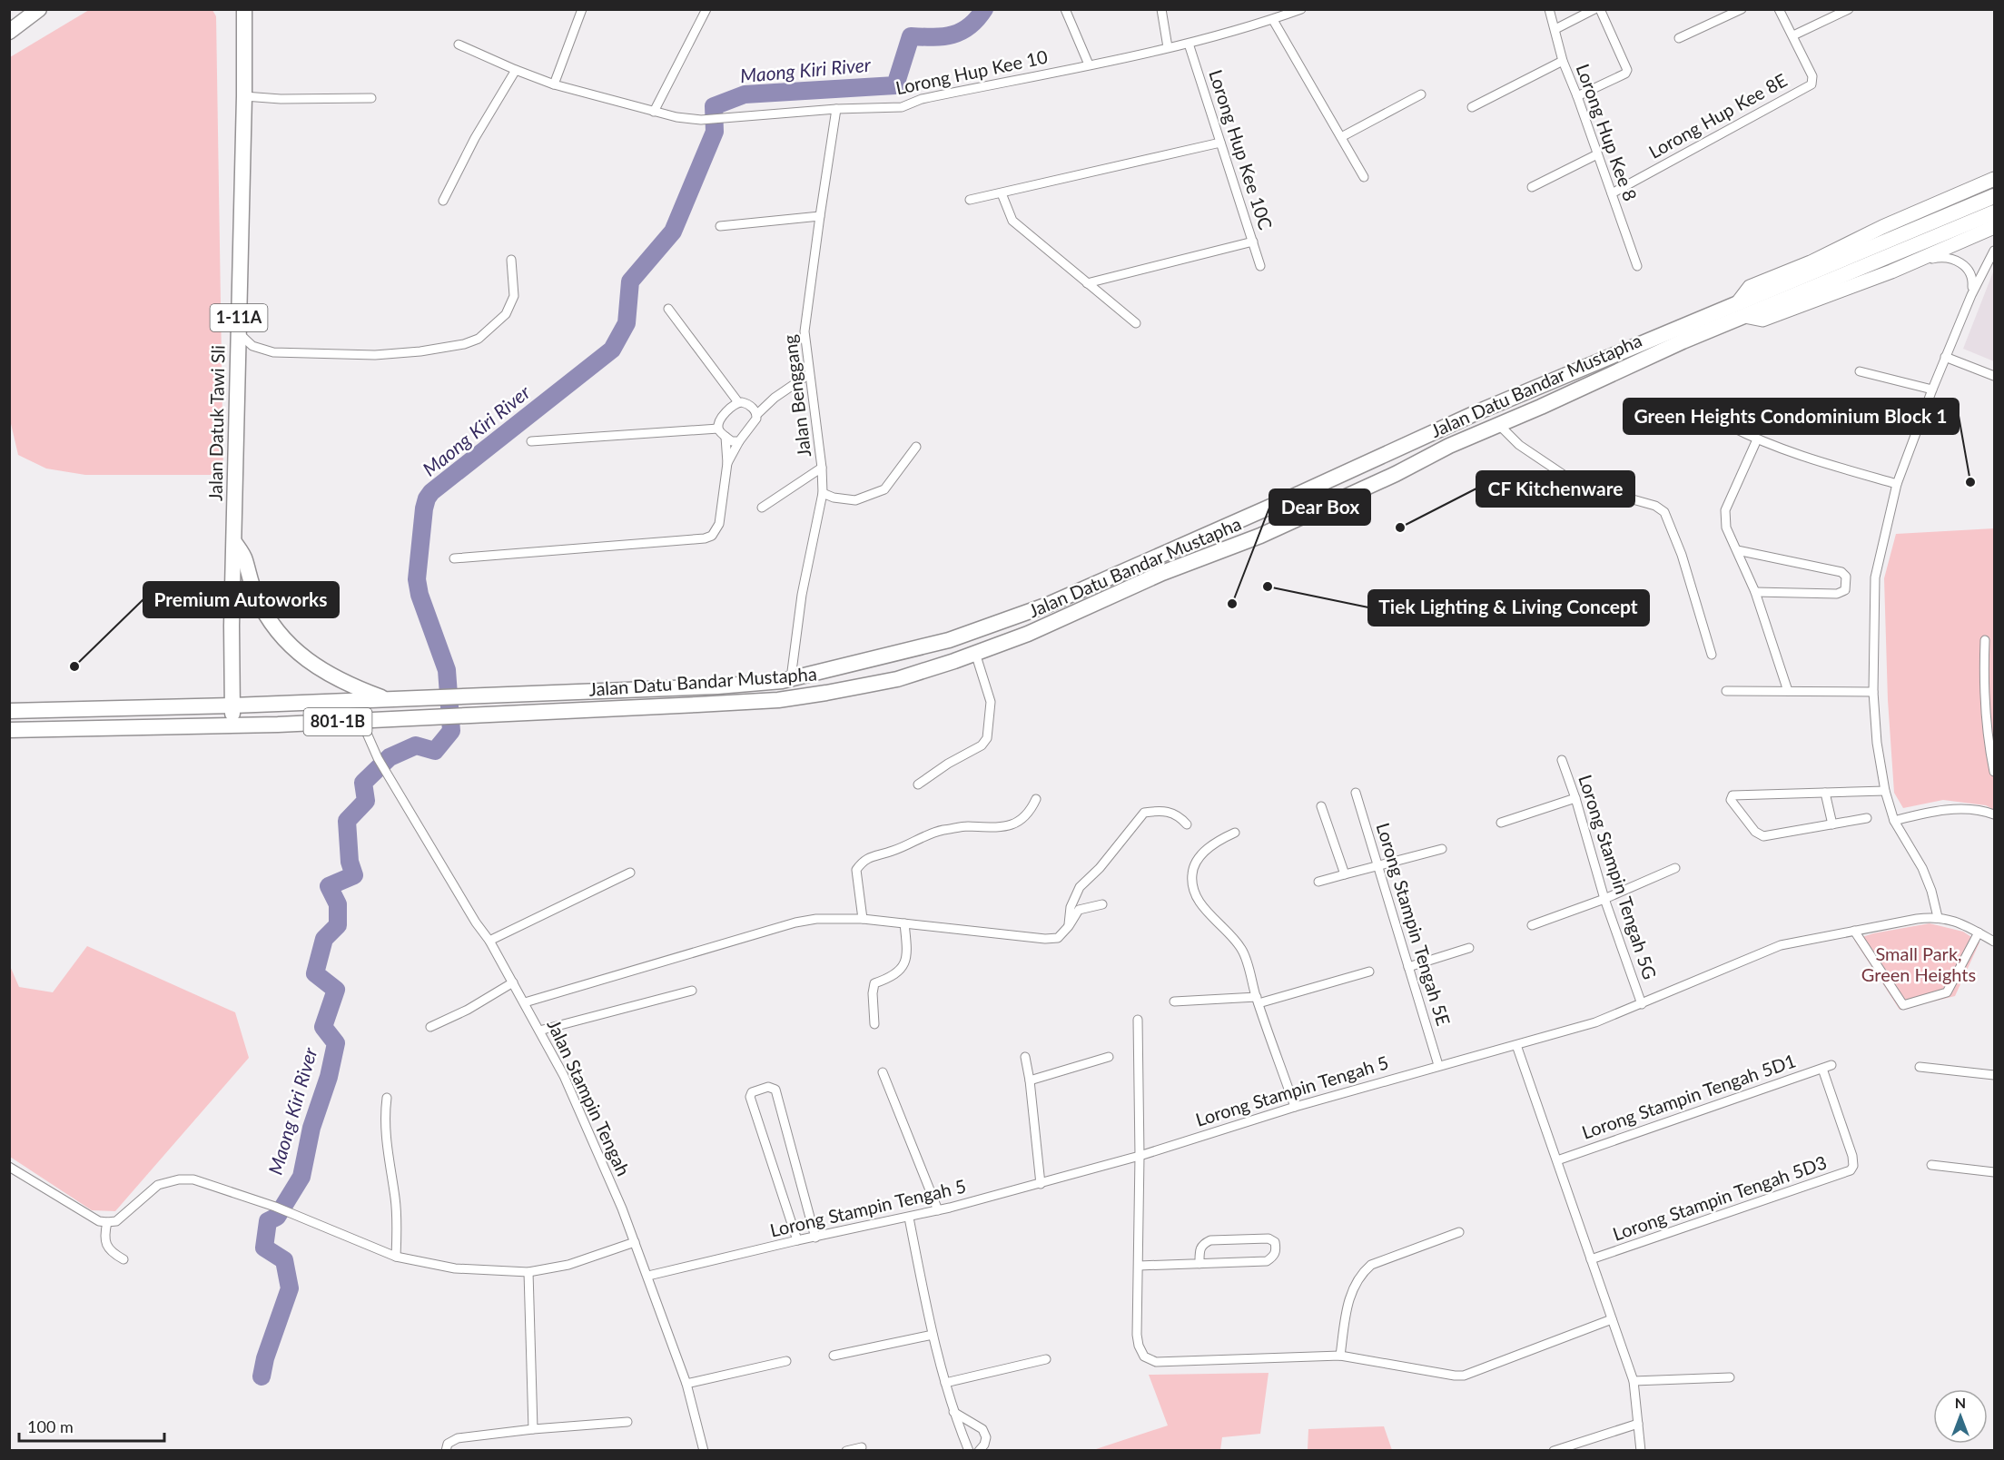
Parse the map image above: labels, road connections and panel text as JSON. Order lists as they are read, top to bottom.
{
  "streets": {
    "highway": [
      "1-11A",
      "Jalan Datu Bandar Mustapha",
      "Jalan Datuk Tawi Sli",
      "801-1B"
    ],
    "street": [
      "Lorong Hup Kee 10",
      "Lorong Hup Kee 8E",
      "Lorong Hup Kee 8",
      "Lorong Hup Kee 10C",
      "Jalan Benggang",
      "Lorong Stampin Tengah 5G",
      "Lorong Stampin Tengah 5E",
      "Lorong Stampin Tengah 5",
      "Lorong Stampin Tengah 5D1",
      "Jalan Stampin Tengah",
      "Lorong Stampin Tengah 5D3"
    ]
  },
  "crossings": [
    ["Lorong Hup Kee 10", "Lorong Hup Kee 10C"],
    ["Lorong Hup Kee 10", "Jalan Benggang"],
    ["Lorong Hup Kee 8E", "Lorong Hup Kee 8"],
    ["Jalan Datu Bandar Mustapha", "Jalan Benggang"],
    ["Jalan Datu Bandar Mustapha", "Jalan Datuk Tawi Sli"],
    ["Jalan Datu Bandar Mustapha", "Jalan Stampin Tengah"],
    ["Lorong Stampin Tengah 5G", "Lorong Stampin Tengah 5"],
    ["Lorong Stampin Tengah 5E", "Lorong Stampin Tengah 5"],
    ["Lorong Stampin Tengah 5", "Jalan Stampin Tengah"],
    ["Lorong Stampin Tengah 5D1", "Lorong Stampin Tengah 5D3"]
  ],
  "water": ["Maong Kiri River"],
  "parks": ["Small Park, Green Heights"],
  "places": [
    "Green Heights Condominium Block 1",
    "CF Kitchenware",
    "Tiek Lighting & Living Concept",
    "Dear Box",
    "Premium Autoworks"
  ],
  "scale_bar": "100 m",
  "north": "top"
}
